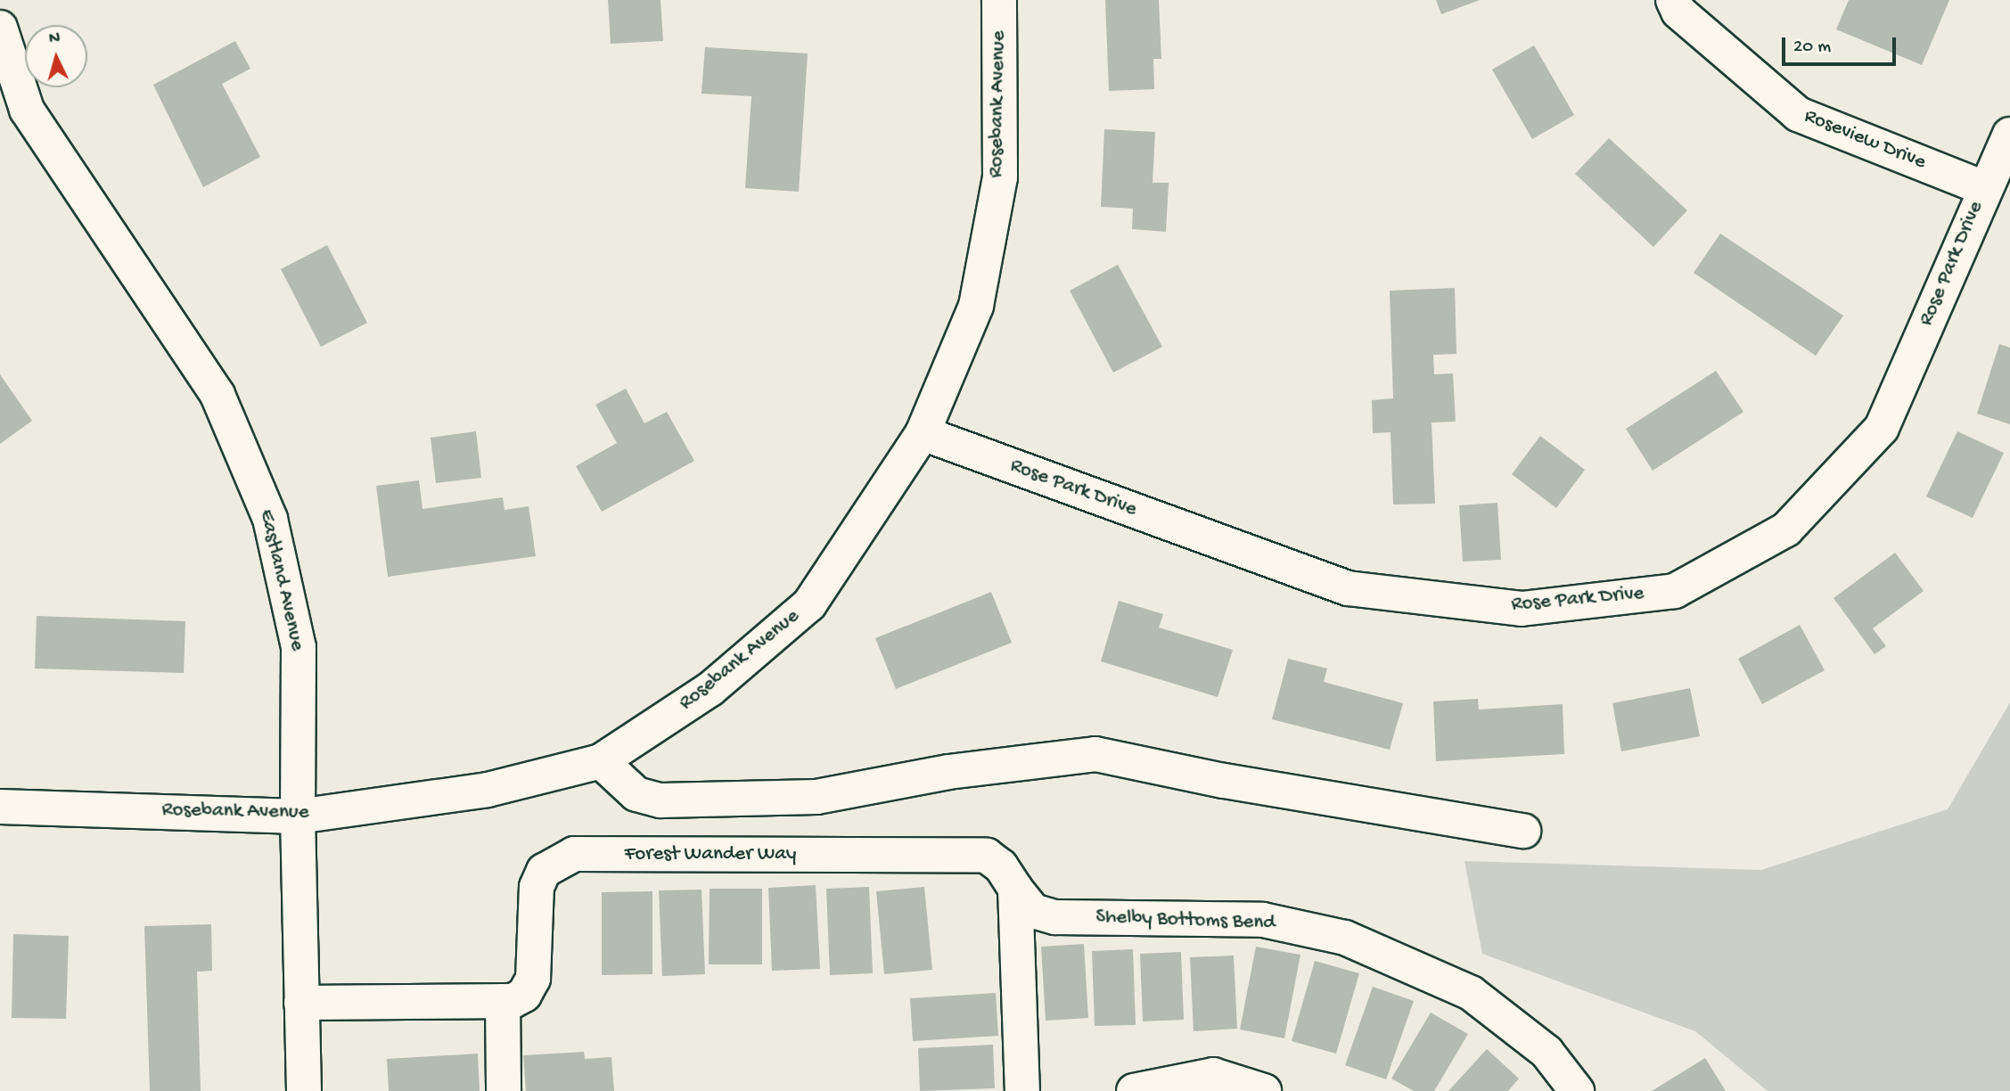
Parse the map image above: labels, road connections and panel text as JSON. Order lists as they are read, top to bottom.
{
  "streets": {
    "street": [
      "Rosebank Avenue",
      "Roseview Drive",
      "Rose Park Drive",
      "Eastland Avenue",
      "Forest Wander Way",
      "Shelby Bottoms Bend"
    ]
  },
  "crossings": [
    ["Rosebank Avenue", "Rose Park Drive"],
    ["Rosebank Avenue", "Eastland Avenue"],
    ["Roseview Drive", "Rose Park Drive"],
    ["Eastland Avenue", "Forest Wander Way"],
    ["Forest Wander Way", "Shelby Bottoms Bend"]
  ],
  "scale_bar": "20 m",
  "north": "top"
}
